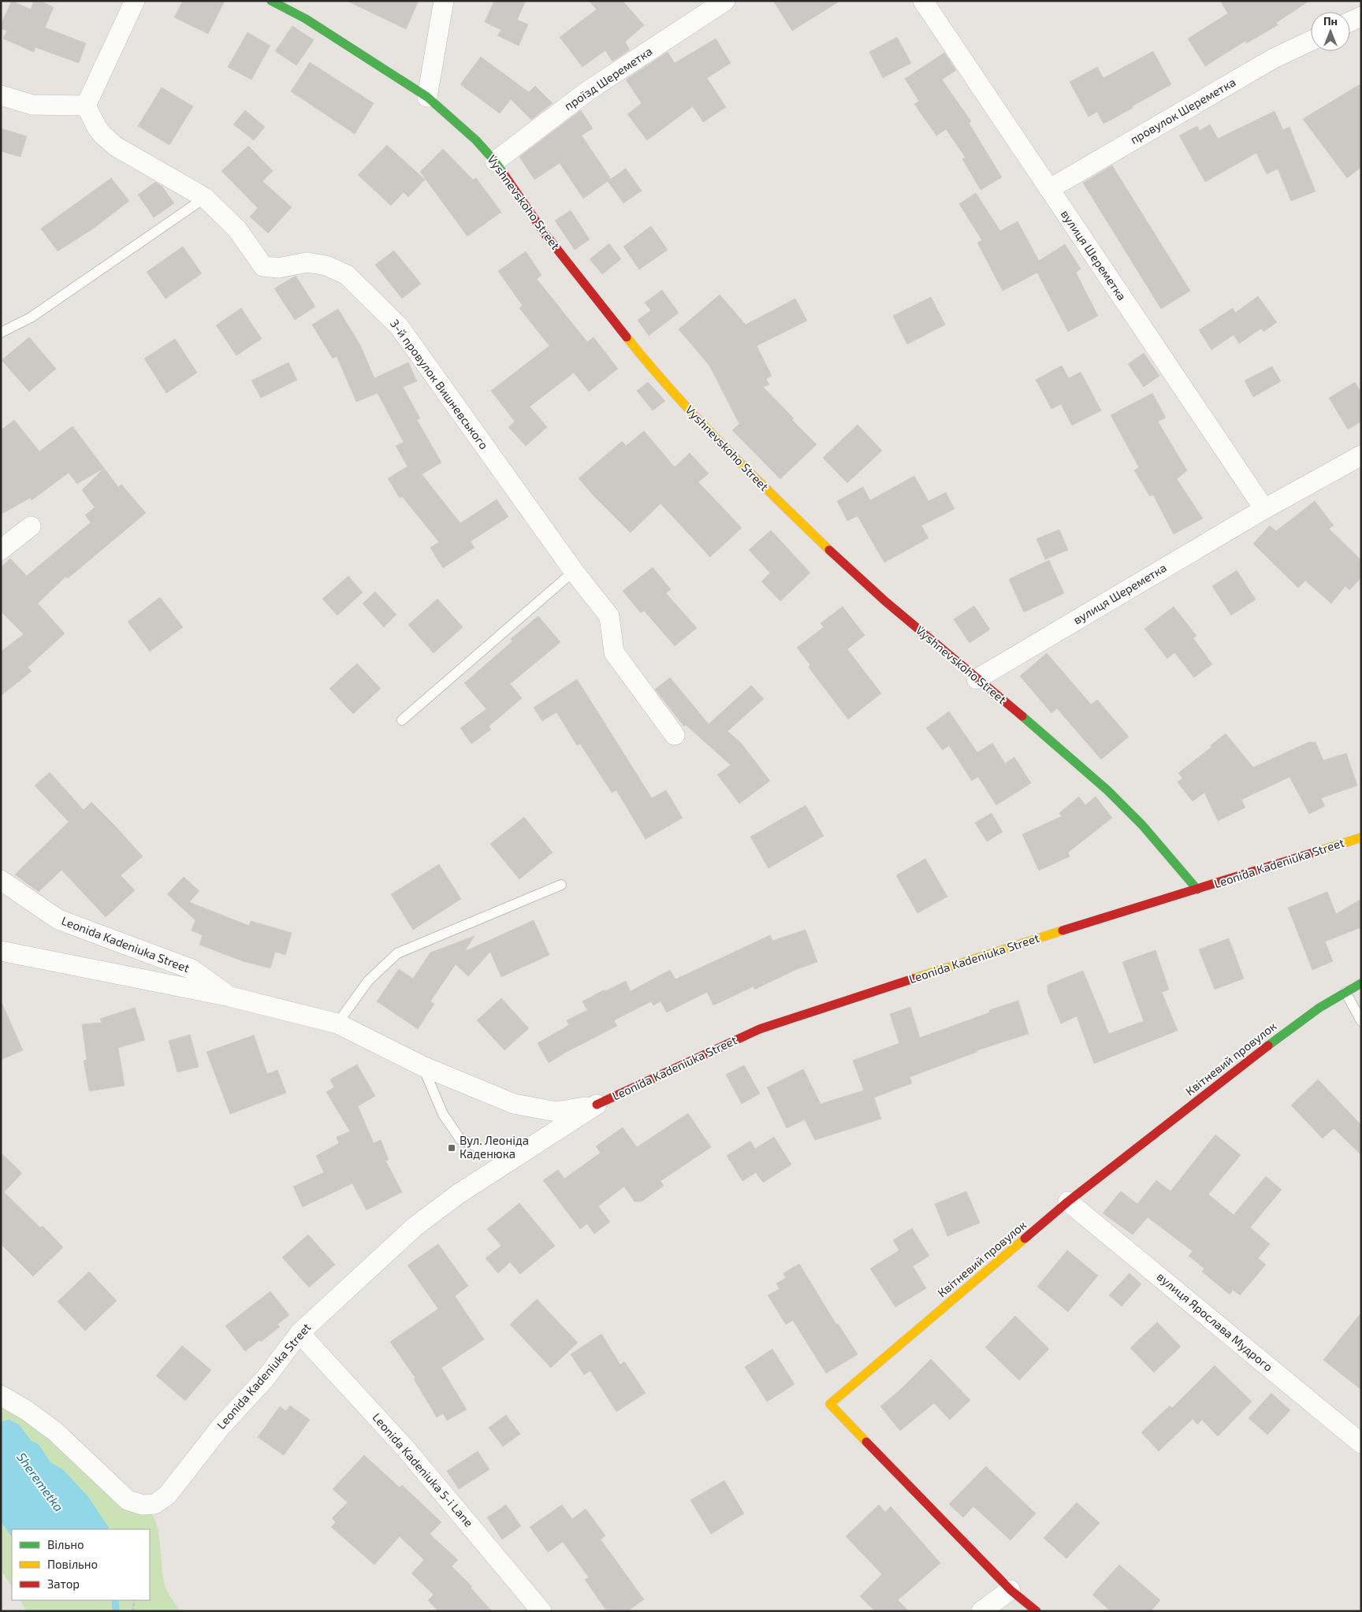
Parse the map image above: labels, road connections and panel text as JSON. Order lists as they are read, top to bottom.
{
  "streets": {
    "street": [
      "проїзд Шереметка",
      "провулок Шереметка",
      "Vyshnevskoho Street",
      "вулиця Шереметка",
      "3-й провулок Вишневського",
      "Leonida Kadeniuka Street",
      "Квітневий провулок",
      "вулиця Ярослава Мудрого",
      "Leonida Kadeniuka 5-i Lane"
    ]
  },
  "crossings": [
    ["проїзд Шереметка", "Vyshnevskoho Street"],
    ["провулок Шереметка", "вулиця Шереметка"],
    ["Vyshnevskoho Street", "вулиця Шереметка"],
    ["Vyshnevskoho Street", "Leonida Kadeniuka Street"],
    ["Leonida Kadeniuka Street", "Leonida Kadeniuka 5-i Lane"],
    ["Квітневий провулок", "вулиця Ярослава Мудрого"]
  ],
  "water": ["Sheremetka"],
  "places": {
    "transit": ["Вул. Леоніда Каденюка"]
  },
  "legend": ["Вільно", "Повільно", "Затор"],
  "north": "top"
}
